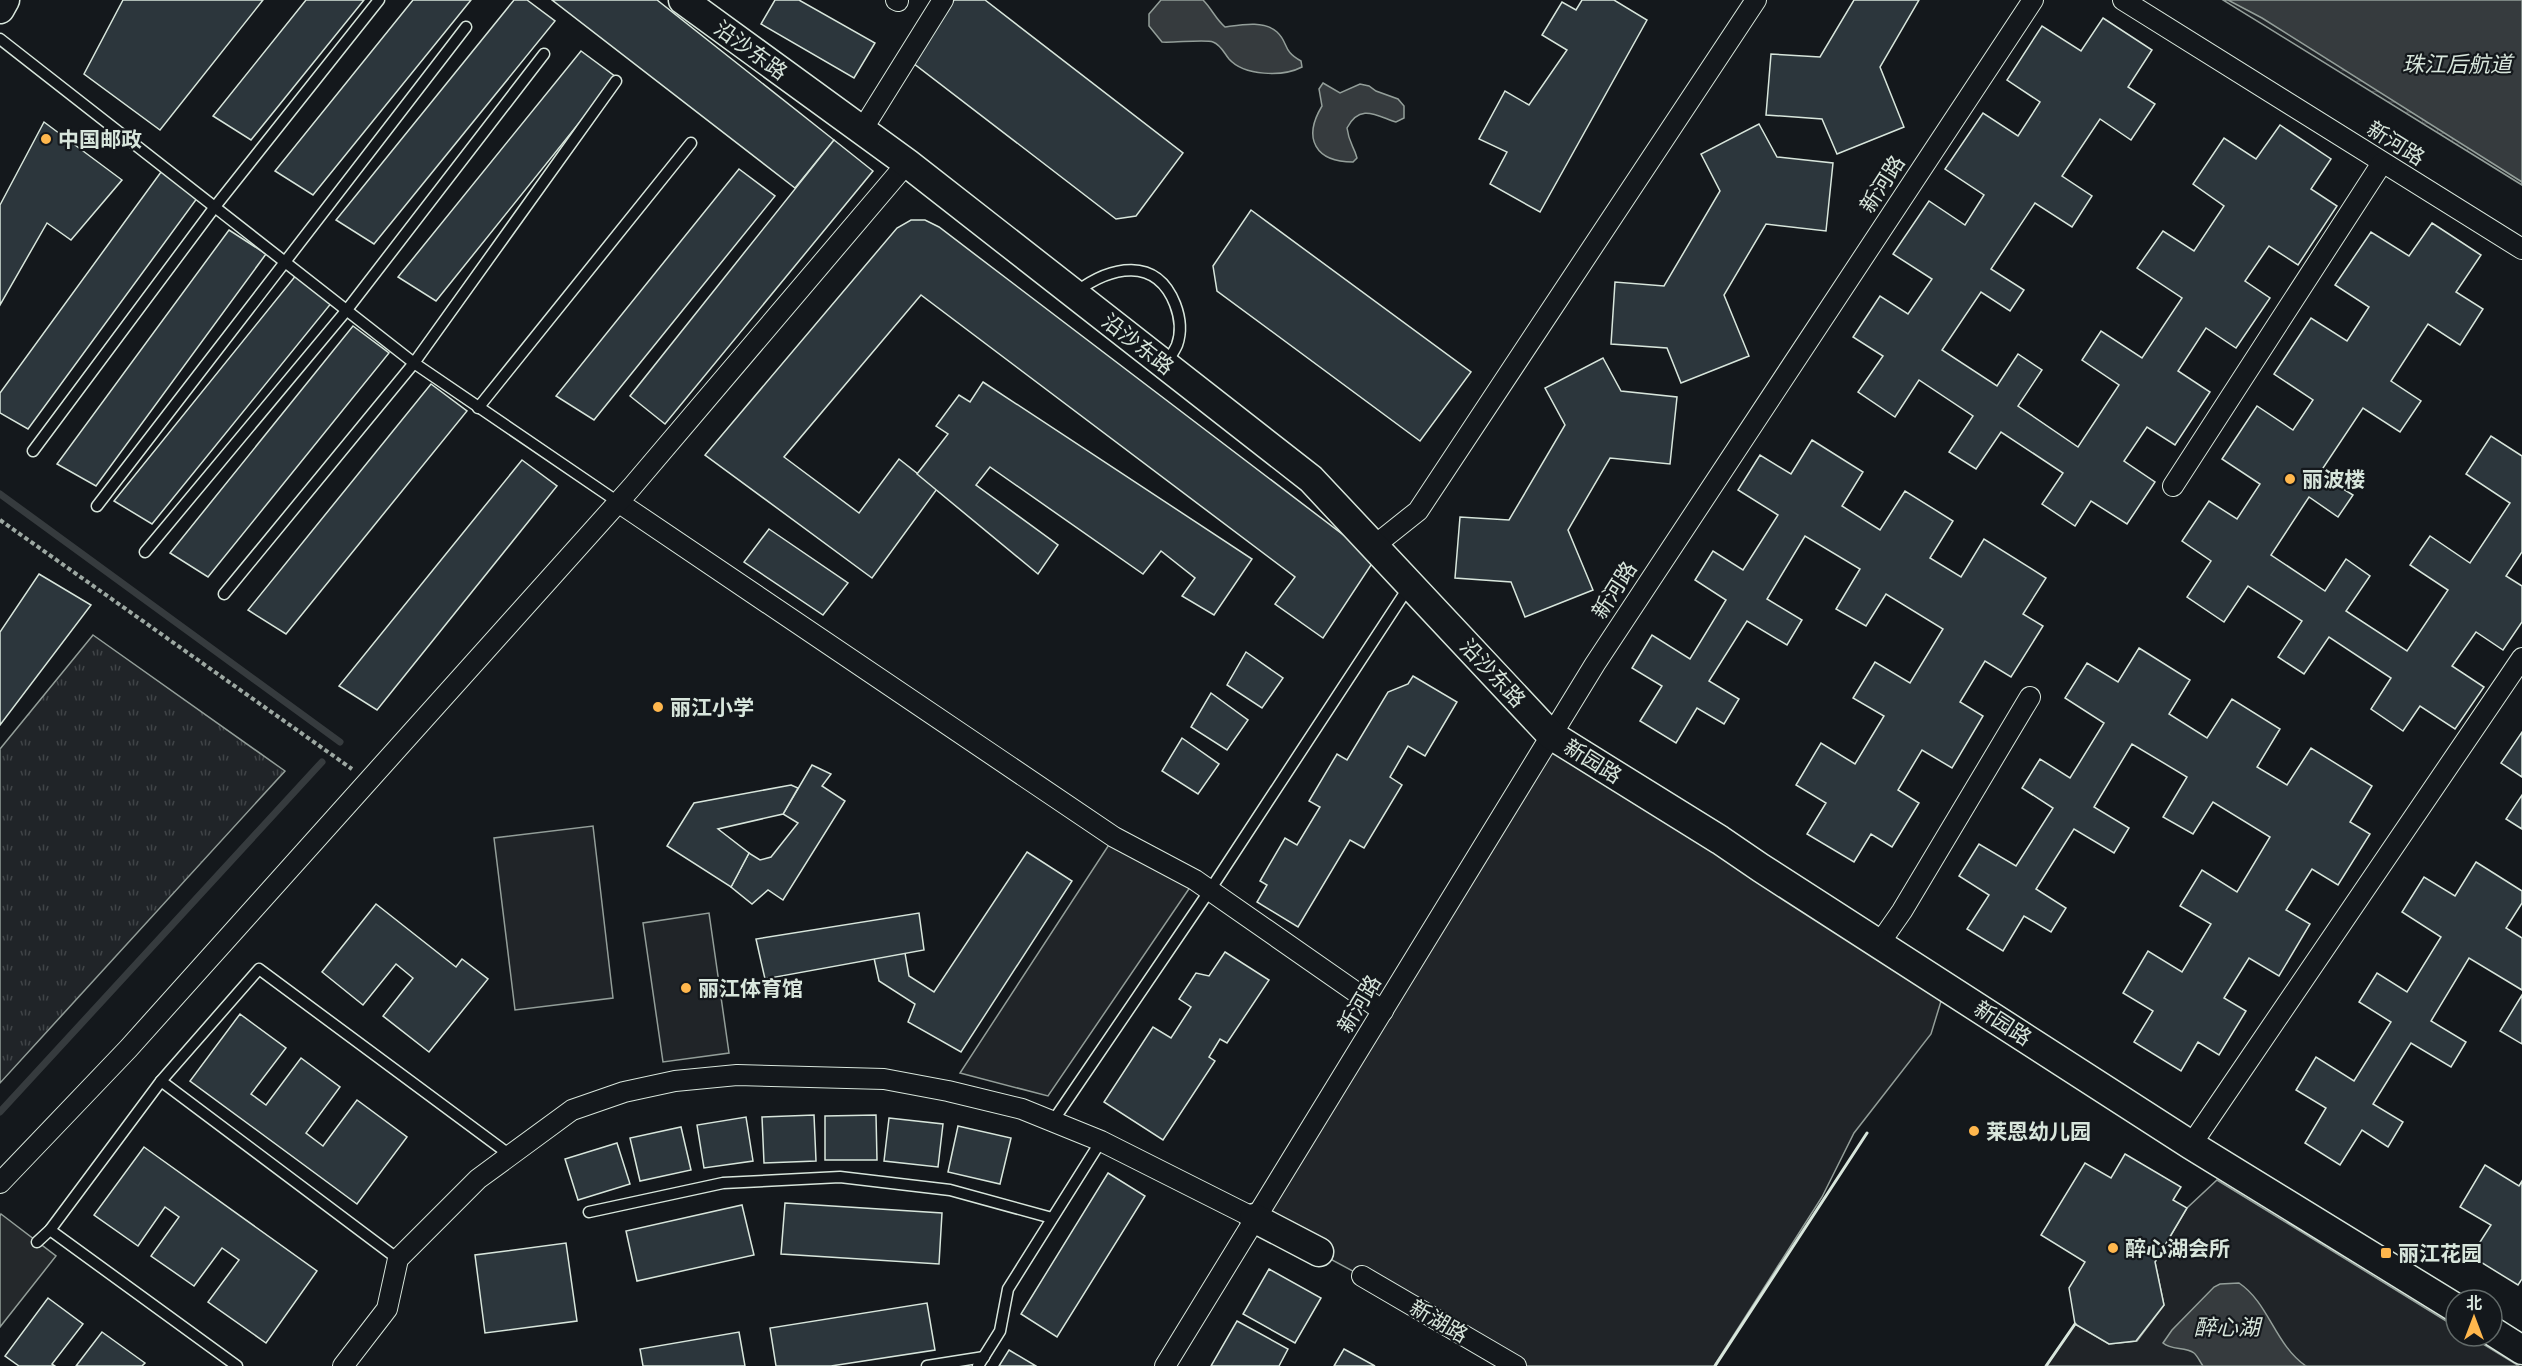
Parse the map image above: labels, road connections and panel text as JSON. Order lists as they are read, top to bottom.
{
  "streets": {
    "street": [
      "沿沙东路",
      "新河路",
      "新园路",
      "新湖路"
    ]
  },
  "crossings": [
    ["沿沙东路", "新河路"],
    ["沿沙东路", "新园路"],
    ["新河路", "新园路"]
  ],
  "water": ["珠江后航道", "醉心湖"],
  "places": {
    "other": [
      "中国邮政",
      "丽波楼",
      "丽江小学",
      "丽江体育馆",
      "莱恩幼儿园",
      "醉心湖会所"
    ],
    "transit": ["丽江花园"]
  },
  "north": "top"
}
